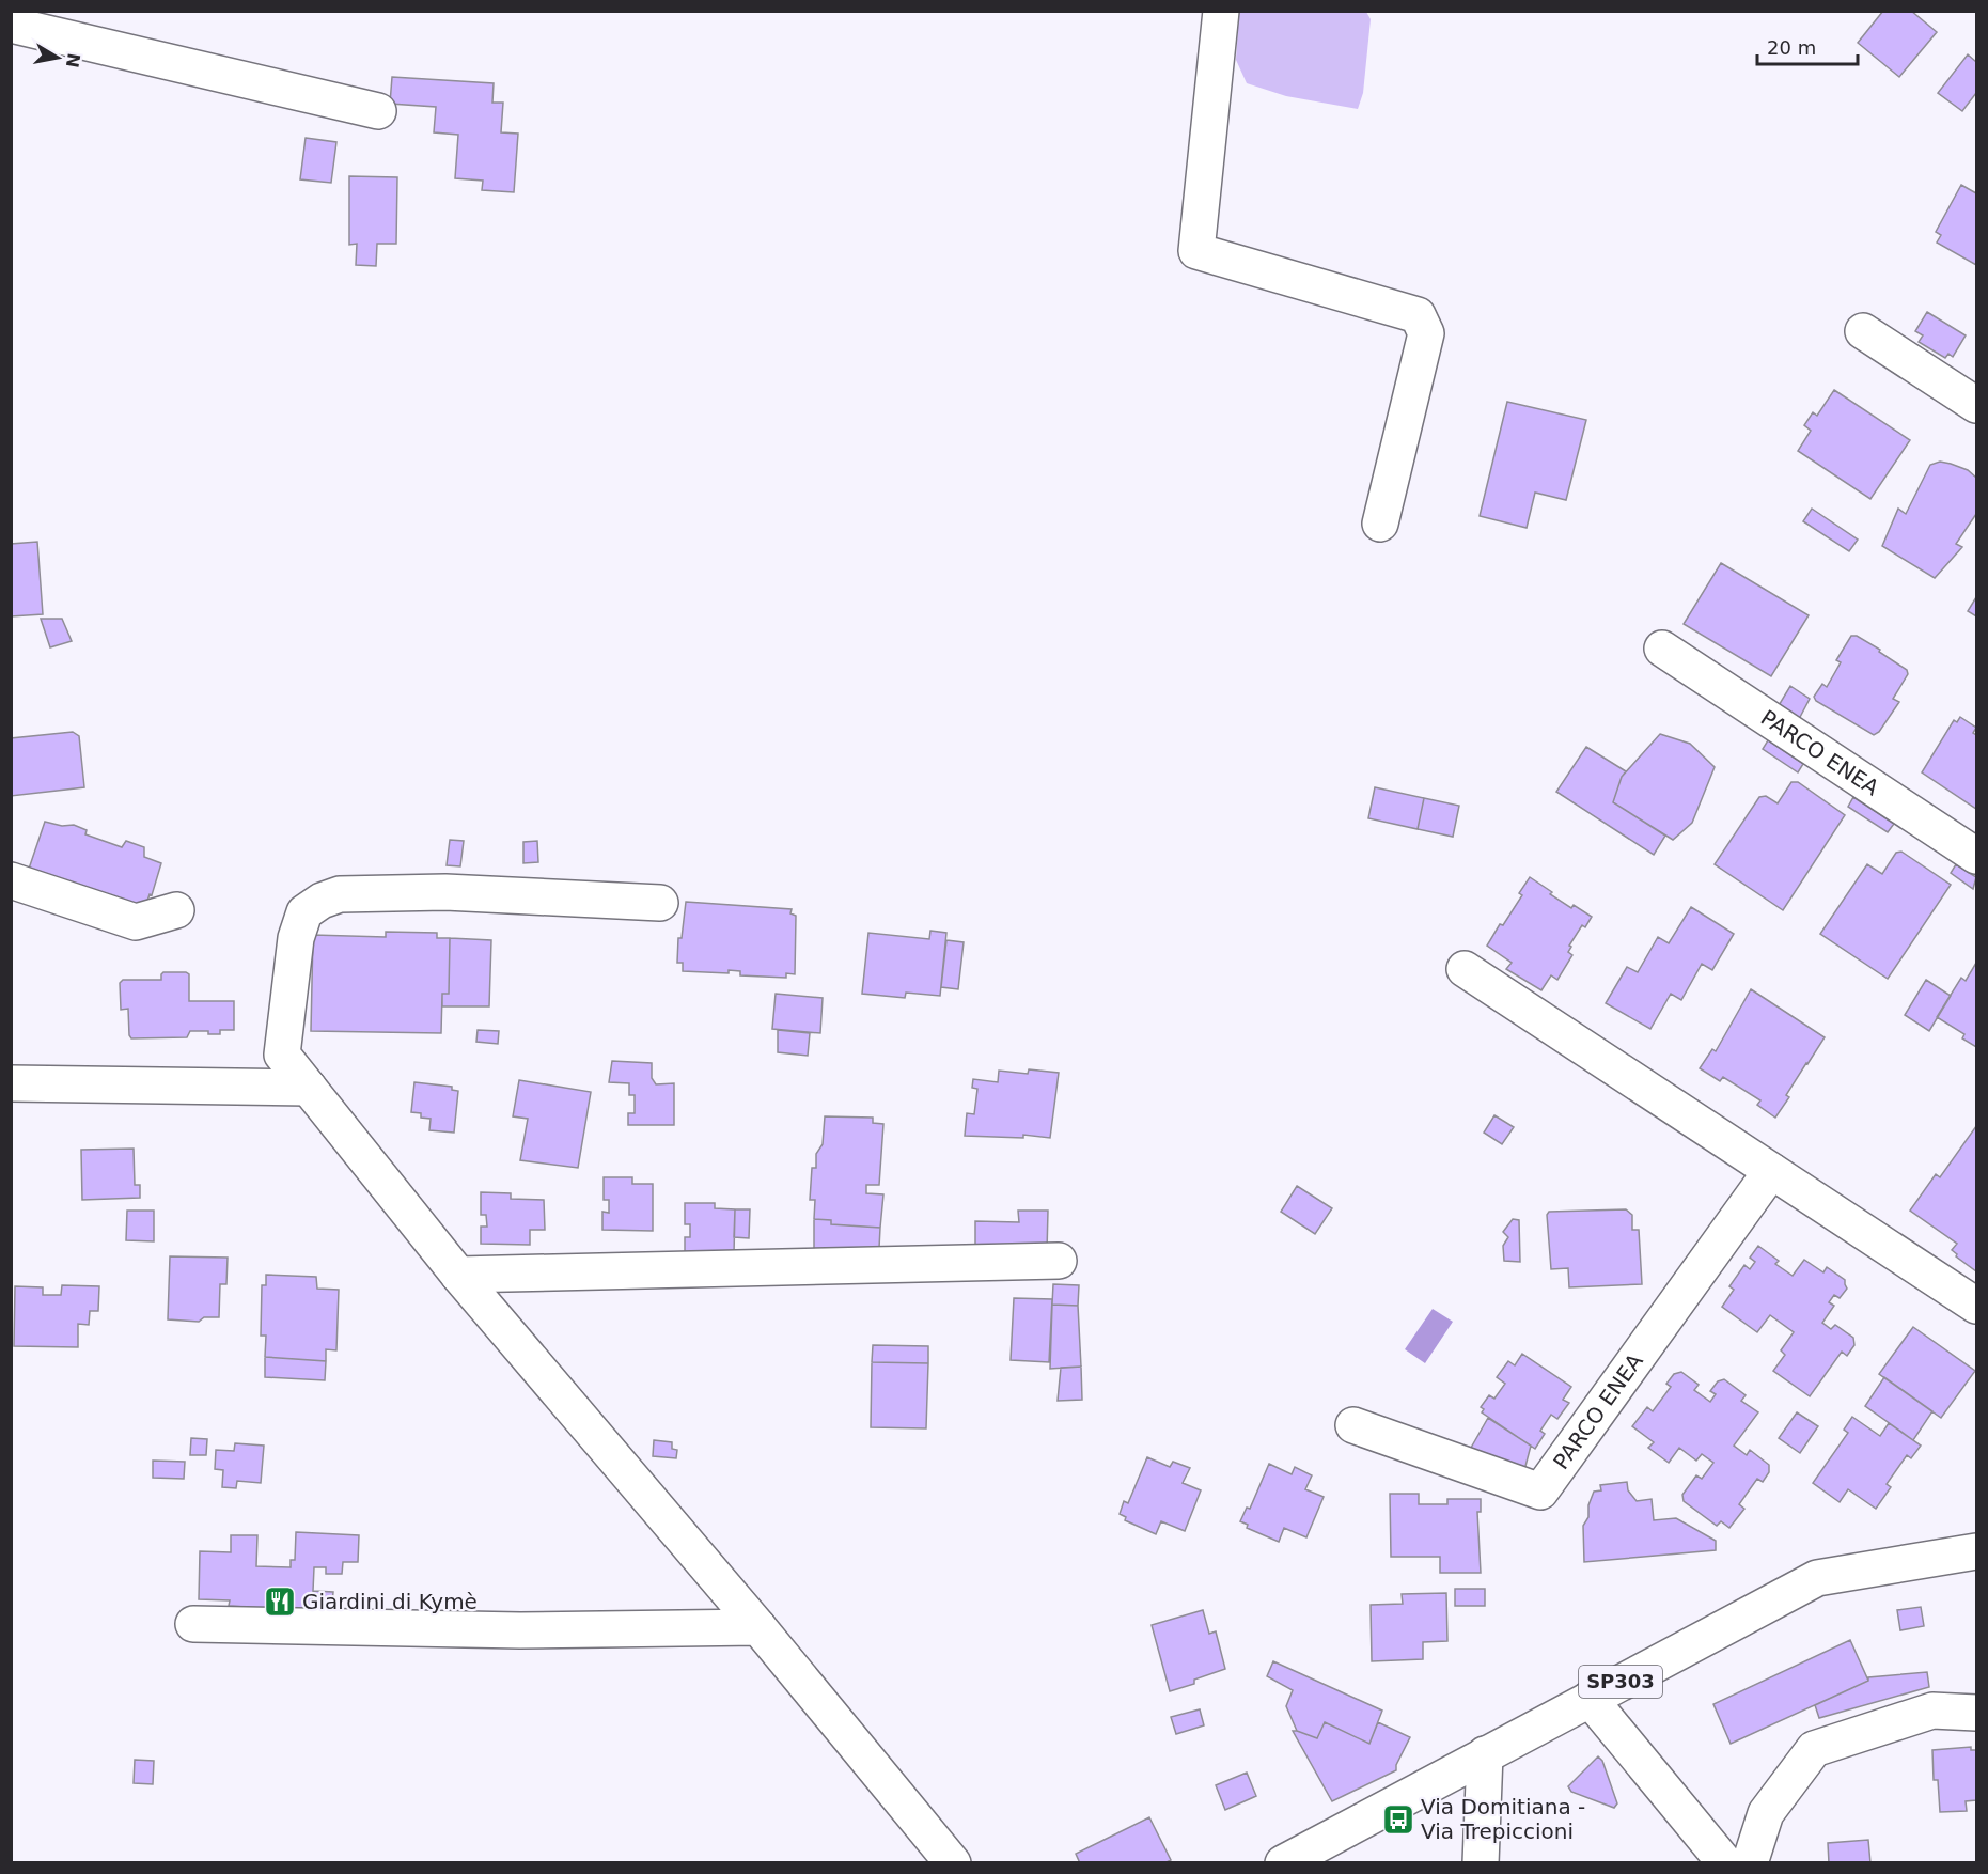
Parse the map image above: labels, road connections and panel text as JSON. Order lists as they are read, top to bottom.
{
  "streets": {
    "street": ["PARCO ENEA", "SP303"]
  },
  "places": {
    "restaurant": ["Giardini di Kymè"],
    "bus stop": ["Via Domitiana - Via Trepiccioni"]
  },
  "scale_bar": "20 m",
  "north": "right"
}
